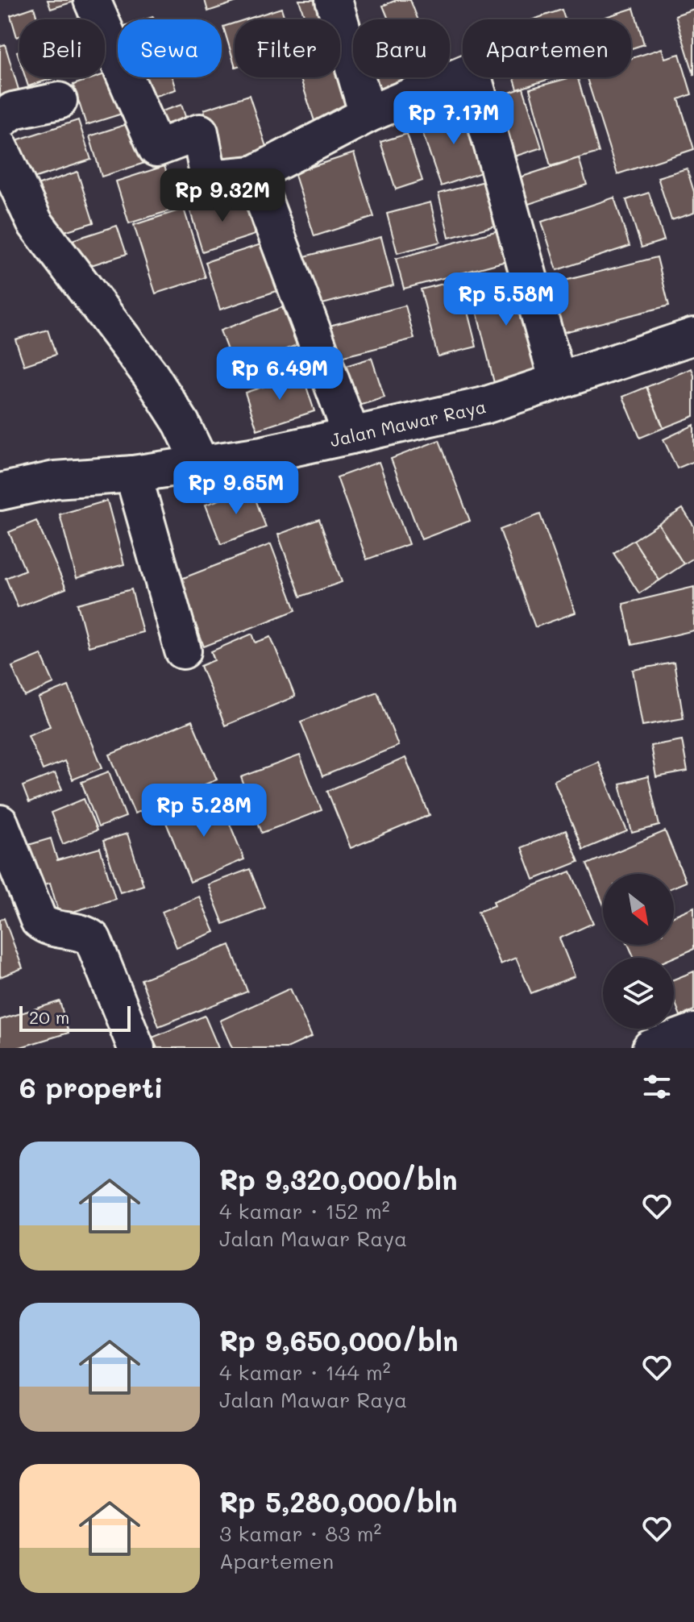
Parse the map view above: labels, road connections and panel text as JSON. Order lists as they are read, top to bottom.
{
  "streets": {
    "street": ["Jalan Mawar Raya"]
  },
  "scale_bar": "20 m",
  "north": "bottom right",
  "page": {
    "chip": [
      "Beli",
      "Sewa",
      "Filter",
      "Baru",
      "Apartemen"
    ],
    "price": [
      "Rp 7.17M",
      "Rp 9.32M",
      "Rp 5.58M",
      "Rp 6.49M",
      "Rp 9.65M",
      "Rp 5.28M"
    ],
    "scale": "20 m",
    "heading": "6 properti",
    "list": [
      {
        "name": "Rp 9,320,000/bln",
        "note": "4 kamar · 152 m² · Jalan Mawar Raya"
      },
      {
        "name": "Rp 9,650,000/bln",
        "note": "4 kamar · 144 m² · Jalan Mawar Raya"
      },
      {
        "name": "Rp 5,280,000/bln",
        "note": "3 kamar · 83 m² · Apartemen"
      }
    ]
  }
}
